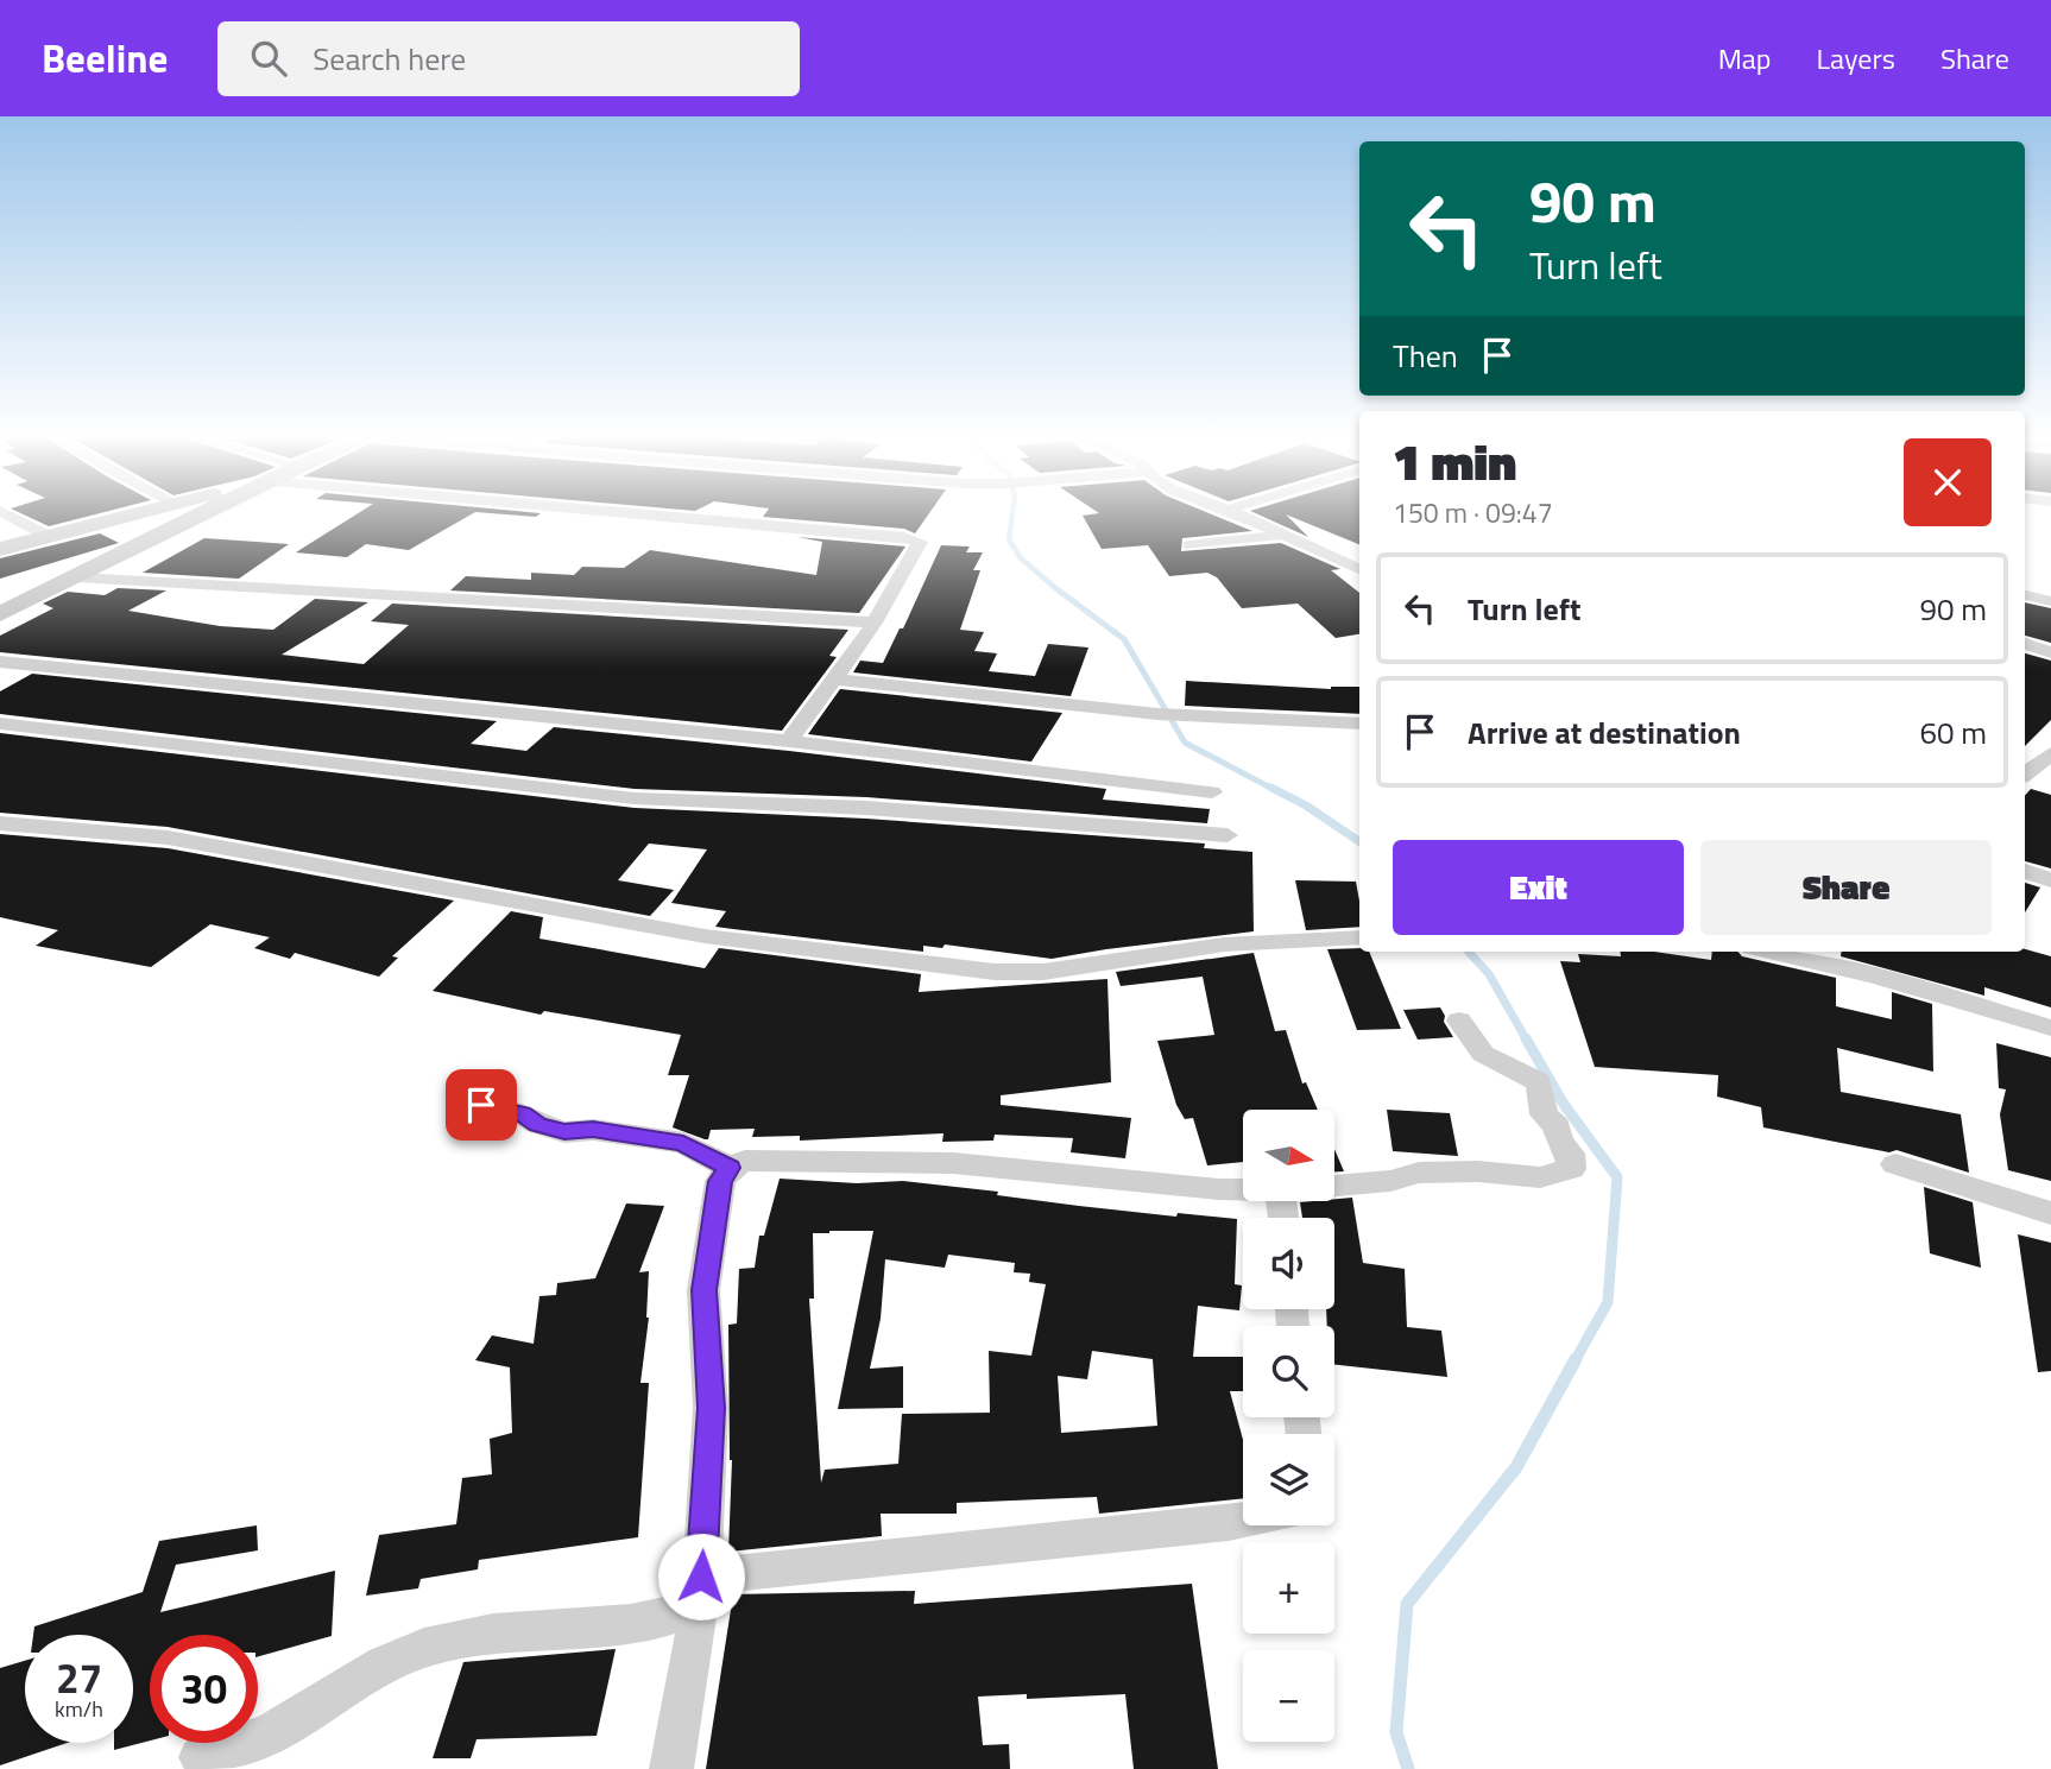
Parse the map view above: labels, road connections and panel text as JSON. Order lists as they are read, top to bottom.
{
  "north": "right",
  "page": {
    "header": "Beeline",
    "search": "Search here",
    "nav": ["Map", "Layers", "Share"],
    "turn": ["90 m", "Turn left"],
    "then": "Then",
    "heading": ["1 min", "150 m · 09:47"],
    "list": [
      {
        "name": "Turn left",
        "value": "90 m"
      },
      {
        "name": "Arrive at destination",
        "value": "60 m"
      }
    ],
    "buttons": ["Exit", "Share"],
    "map_buttons": ["+", "−"],
    "speed": "27 km/h",
    "limit": "30"
  }
}
